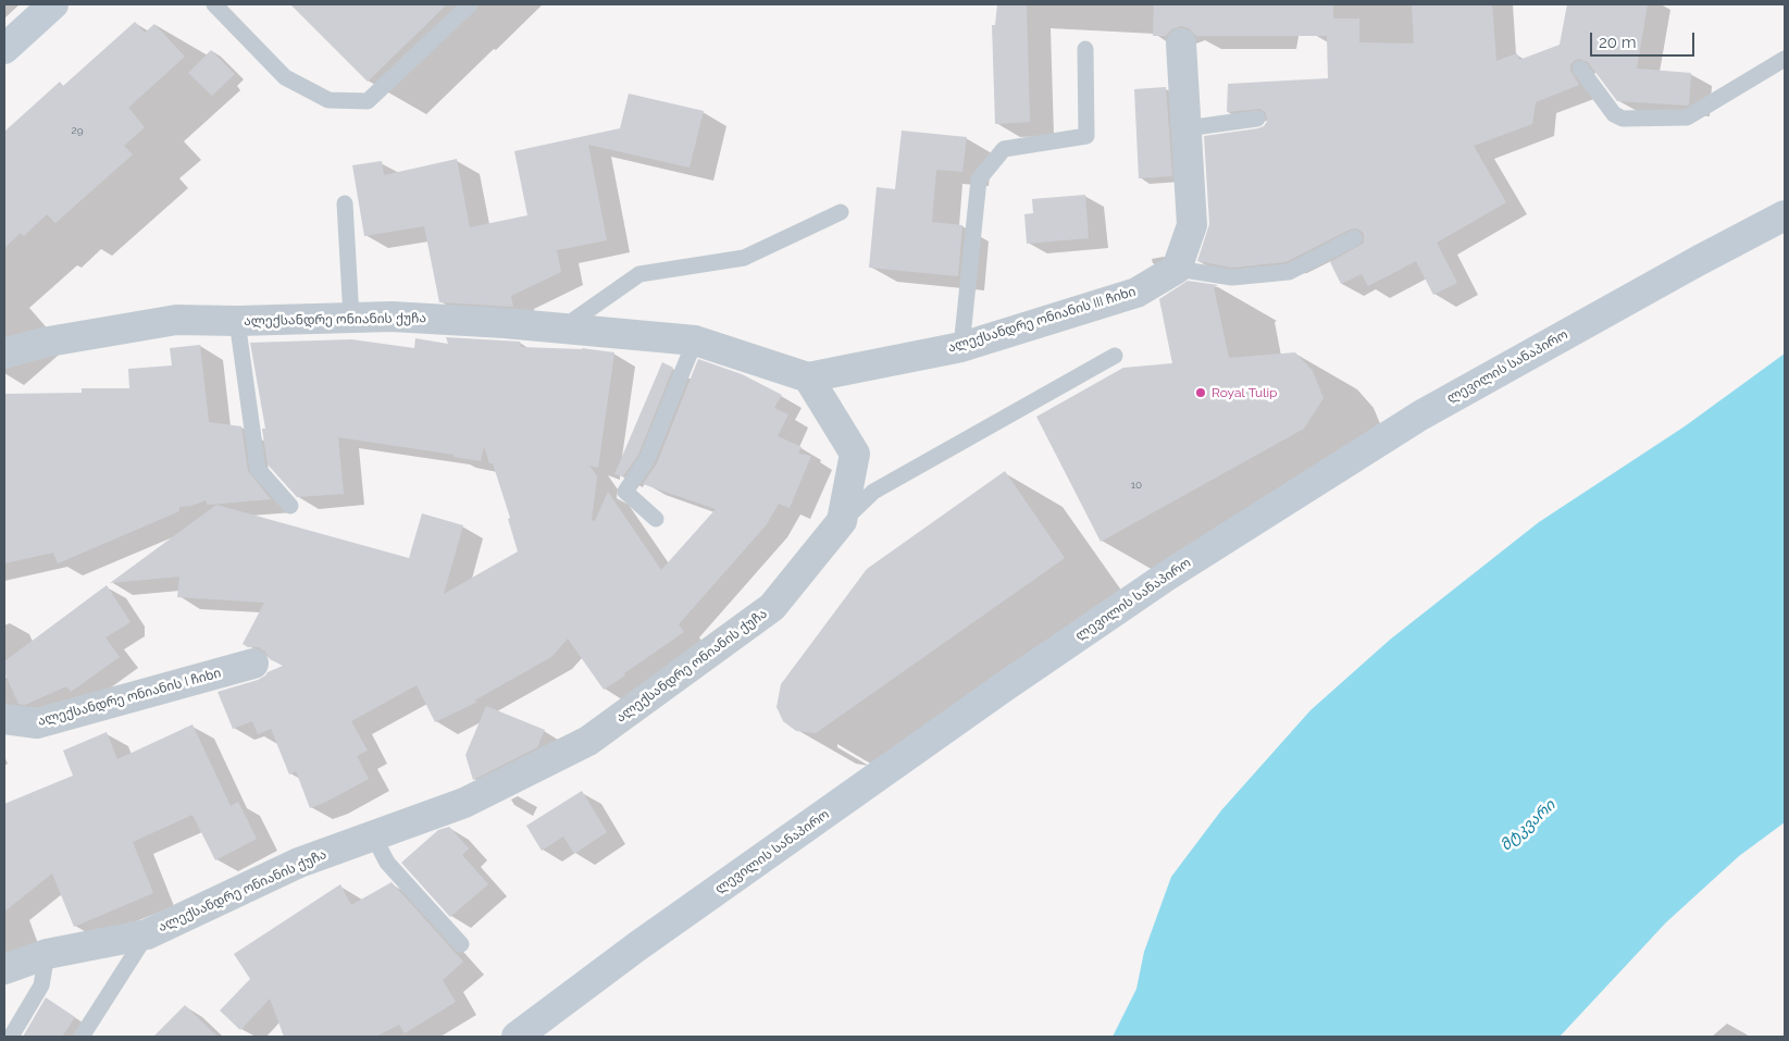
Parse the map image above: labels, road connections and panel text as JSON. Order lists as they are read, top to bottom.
{
  "streets": {
    "main road": ["ლევილის სანაპირო"],
    "street": ["ალექსანდრე ონიანის ქუჩა", "ალექსანდრე ონიანის III ჩიხი", "ალექსანდრე ონიანის I ჩიხი"]
  },
  "crossings": [
    ["ალექსანდრე ონიანის ქუჩა", "ალექსანდრე ონიანის III ჩიხი"]
  ],
  "water": ["მტკვარი"],
  "places": ["Royal Tulip"],
  "house_numbers": ["29", "10"],
  "scale_bar": "20 m"
}
